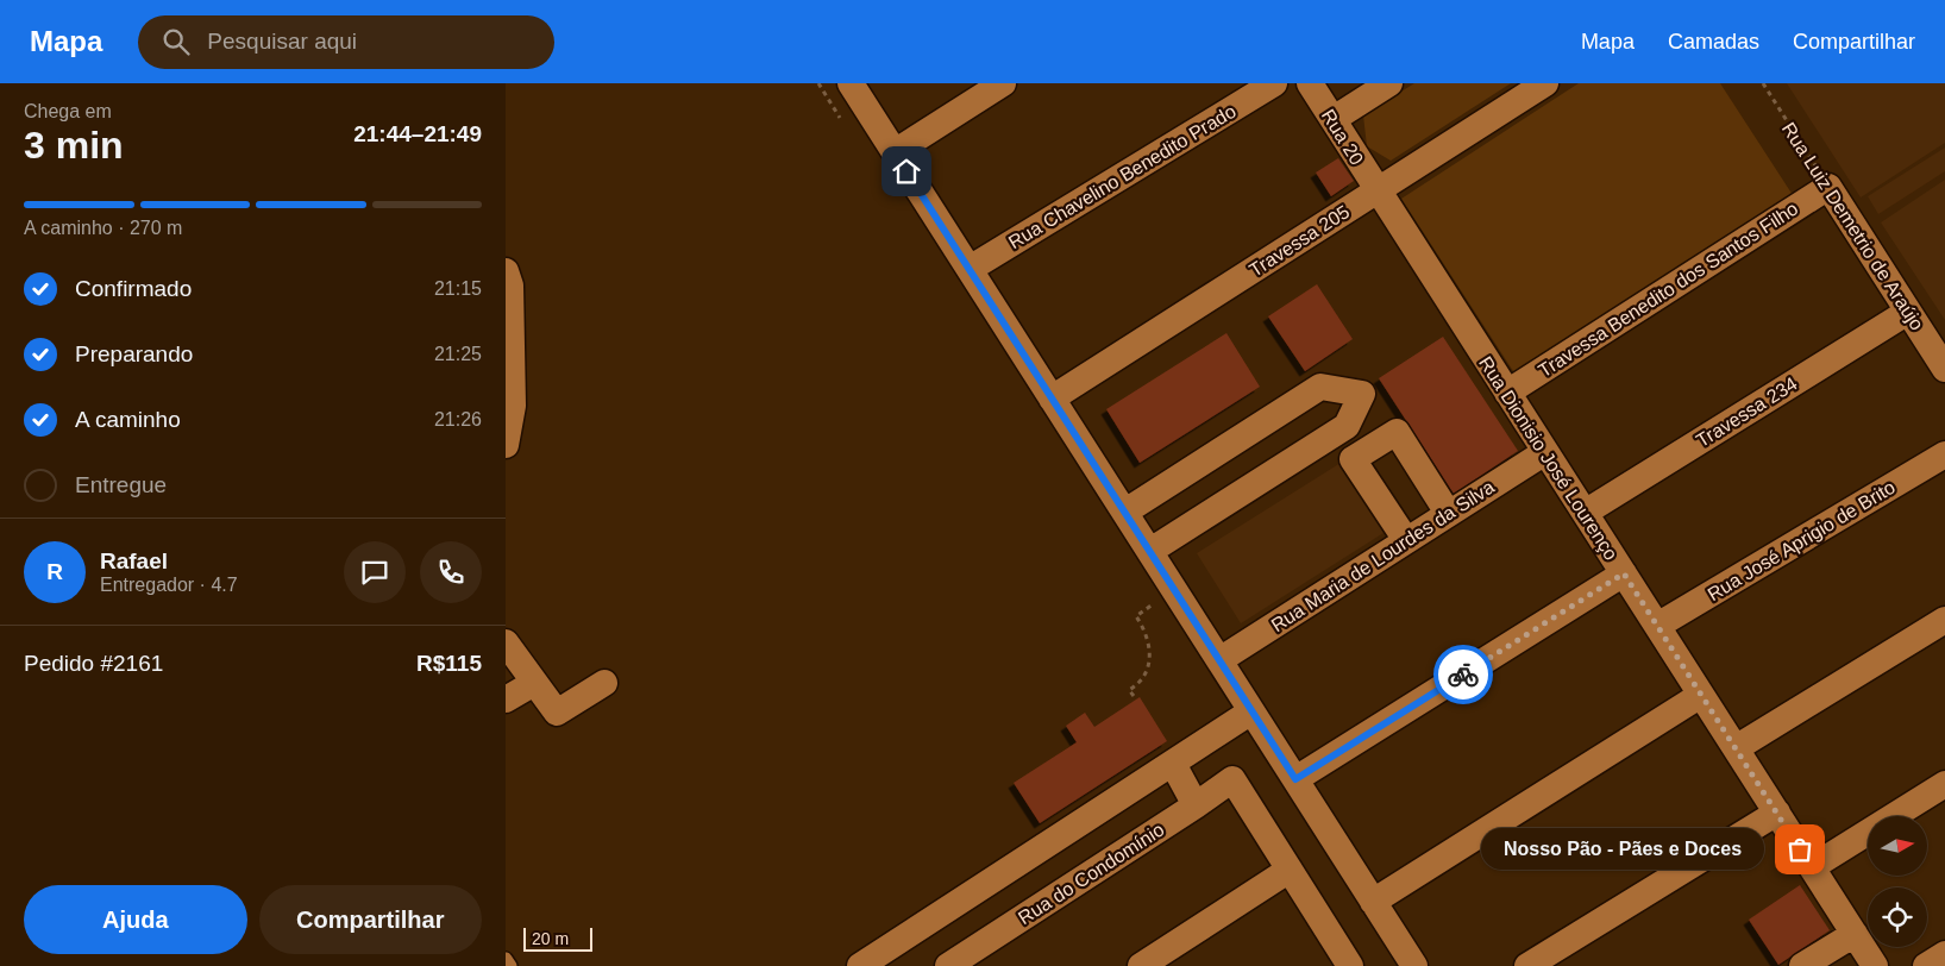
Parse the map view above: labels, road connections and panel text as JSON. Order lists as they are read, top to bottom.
{
  "streets": {
    "street": [
      "Rua 20",
      "Rua Chavelino Benedito Prado",
      "Rua Luiz Demetrio de Araújo",
      "Travessa 205",
      "Travessa Benedito dos Santos Filho",
      "Travessa 234",
      "Rua Dionisio José Lourenço",
      "Rua José Aprigio de Brito",
      "Rua Maria de Lourdes da Silva",
      "Rua do Condomínio"
    ]
  },
  "crossings": [
    ["Rua 20", "Travessa 205"],
    ["Rua 20", "Rua Dionisio José Lourenço"],
    ["Rua Luiz Demetrio de Araújo", "Travessa Benedito dos Santos Filho"],
    ["Rua Luiz Demetrio de Araújo", "Travessa 234"],
    ["Travessa 205", "Rua Dionisio José Lourenço"],
    ["Travessa Benedito dos Santos Filho", "Rua Dionisio José Lourenço"],
    ["Travessa 234", "Rua Dionisio José Lourenço"],
    ["Rua Dionisio José Lourenço", "Rua José Aprigio de Brito"],
    ["Rua Dionisio José Lourenço", "Rua Maria de Lourdes da Silva"]
  ],
  "places": ["Nosso Pão - Pães e Doces"],
  "scale_bar": "20 m",
  "north": "right",
  "page": {
    "header": "Mapa",
    "search": "Pesquisar aqui",
    "nav": ["Mapa", "Camadas", "Compartilhar"],
    "heading": ["3 min", "Chega em", "21:44–21:49"],
    "panel": [
      "Rafael",
      "Entregador · 4.7",
      "Pedido #2161",
      "R$115"
    ],
    "bar": "A caminho · 270 m",
    "list": [
      ["Confirmado", "21:15"],
      ["Preparando", "21:25"],
      ["A caminho", "21:26"],
      "Entregue"
    ],
    "round": "R",
    "bubble": "Nosso Pão - Pães e Doces",
    "buttons": ["Ajuda", "Compartilhar"],
    "scale": "20 m"
  }
}
